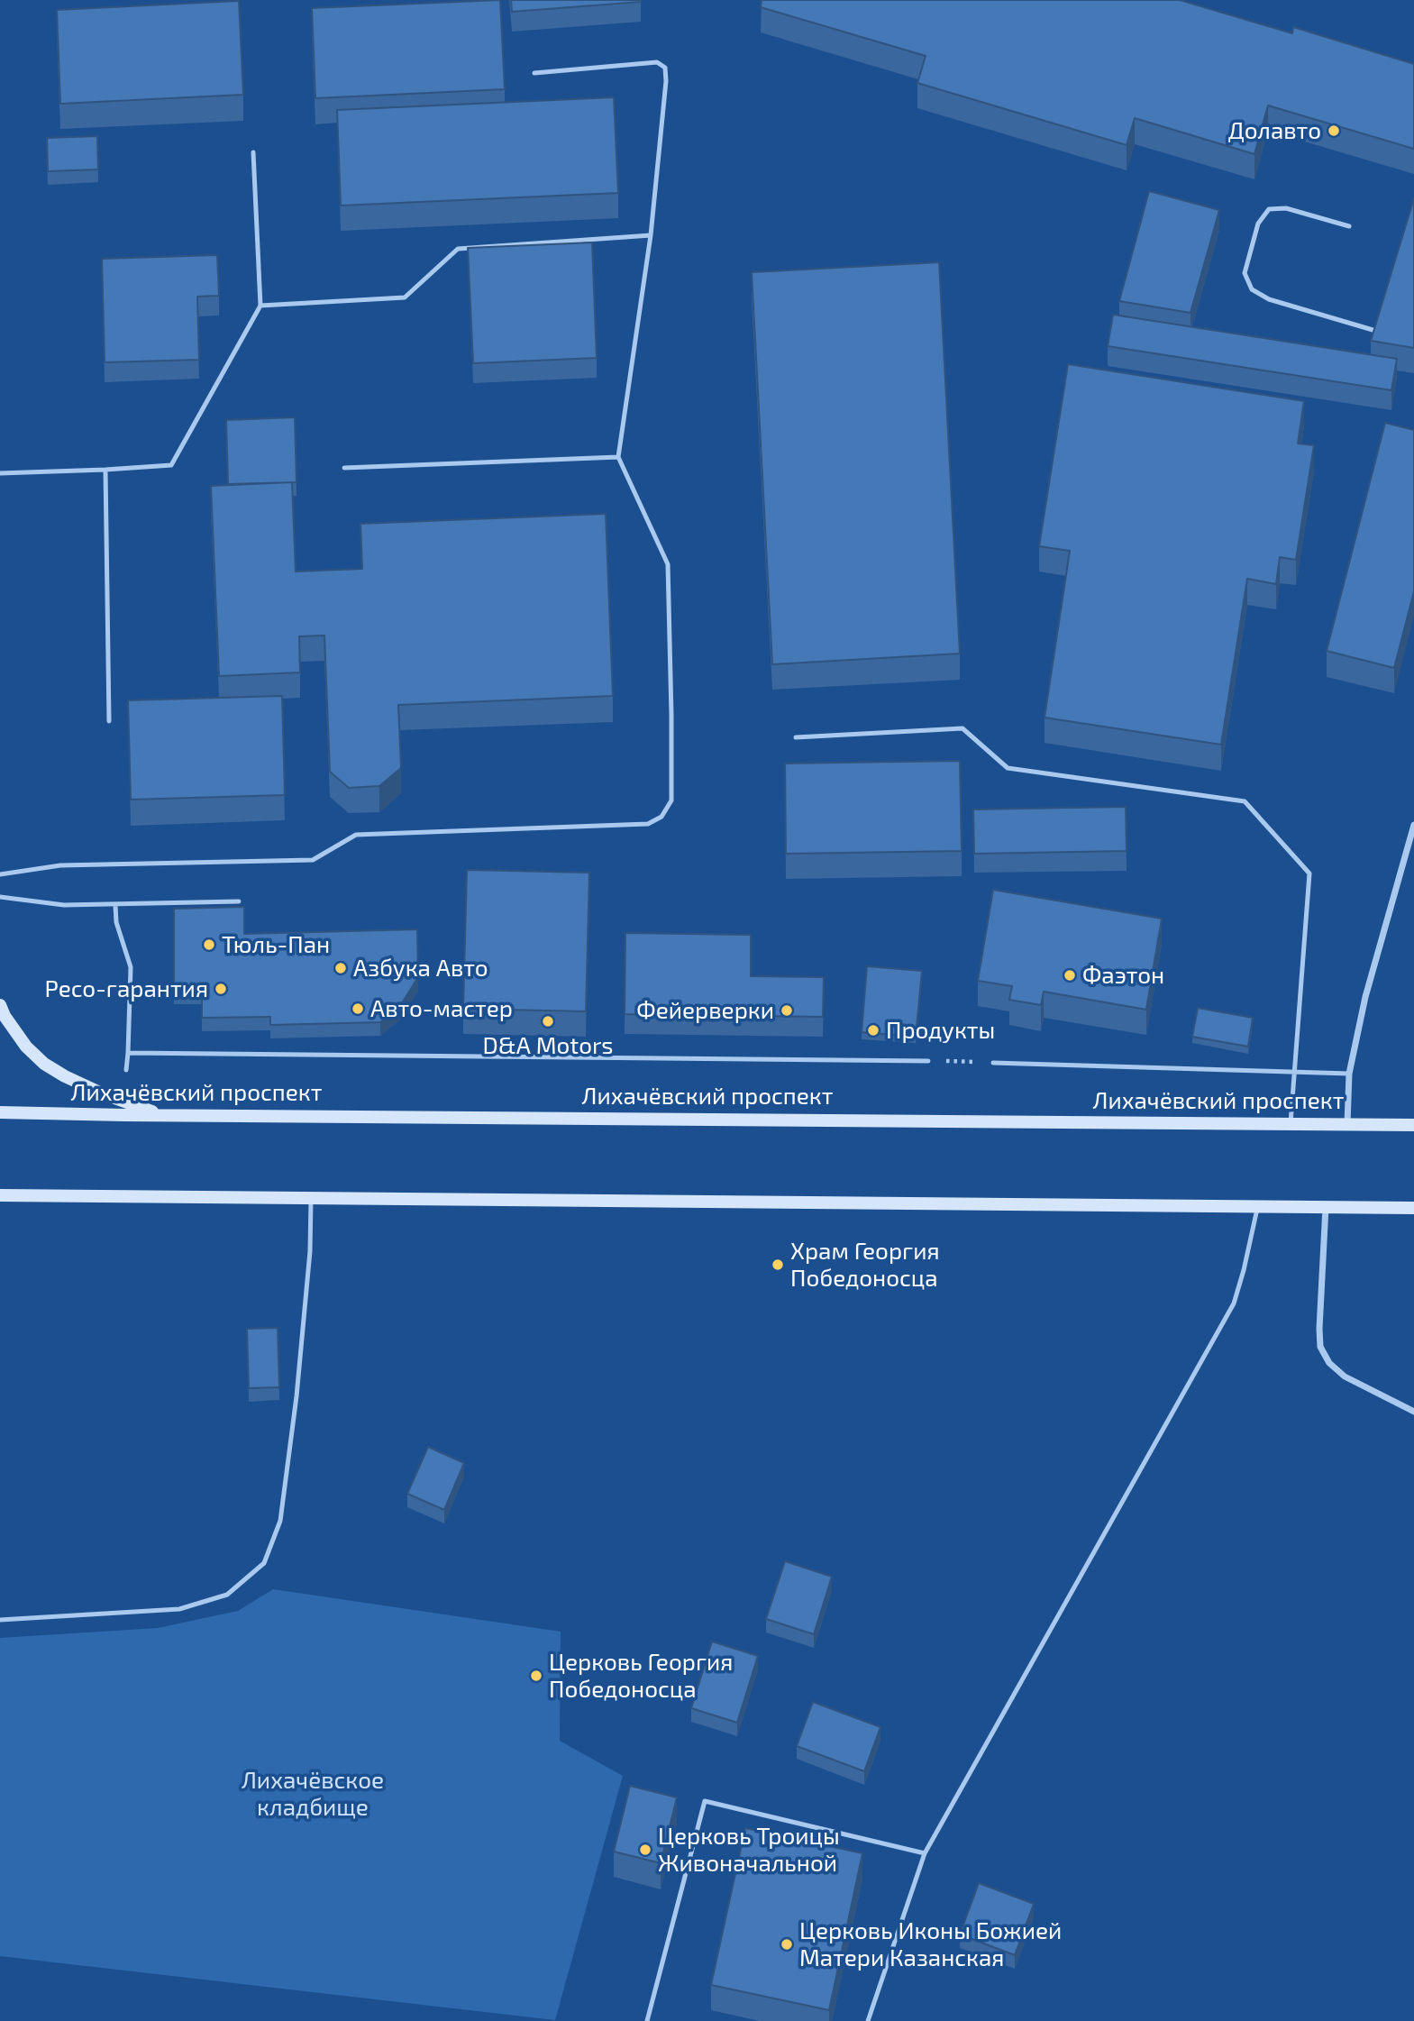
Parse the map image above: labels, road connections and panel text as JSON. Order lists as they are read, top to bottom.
{
  "streets": {
    "main road": ["Лихачёвский проспект"]
  },
  "parks": ["Лихачёвское кладбище"],
  "places": [
    "Долавто",
    "Тюль-Пан",
    "Азбука Авто",
    "Фаэтон",
    "Ресо-гарантия",
    "Авто-мастер",
    "Фейерверки",
    "D&A Motors",
    "Продукты",
    "Храм Георгия Победоносца",
    "Церковь Георгия Победоносца",
    "Церковь Троицы Живоначальной",
    "Церковь Иконы Божией Матери Казанская"
  ]
}
